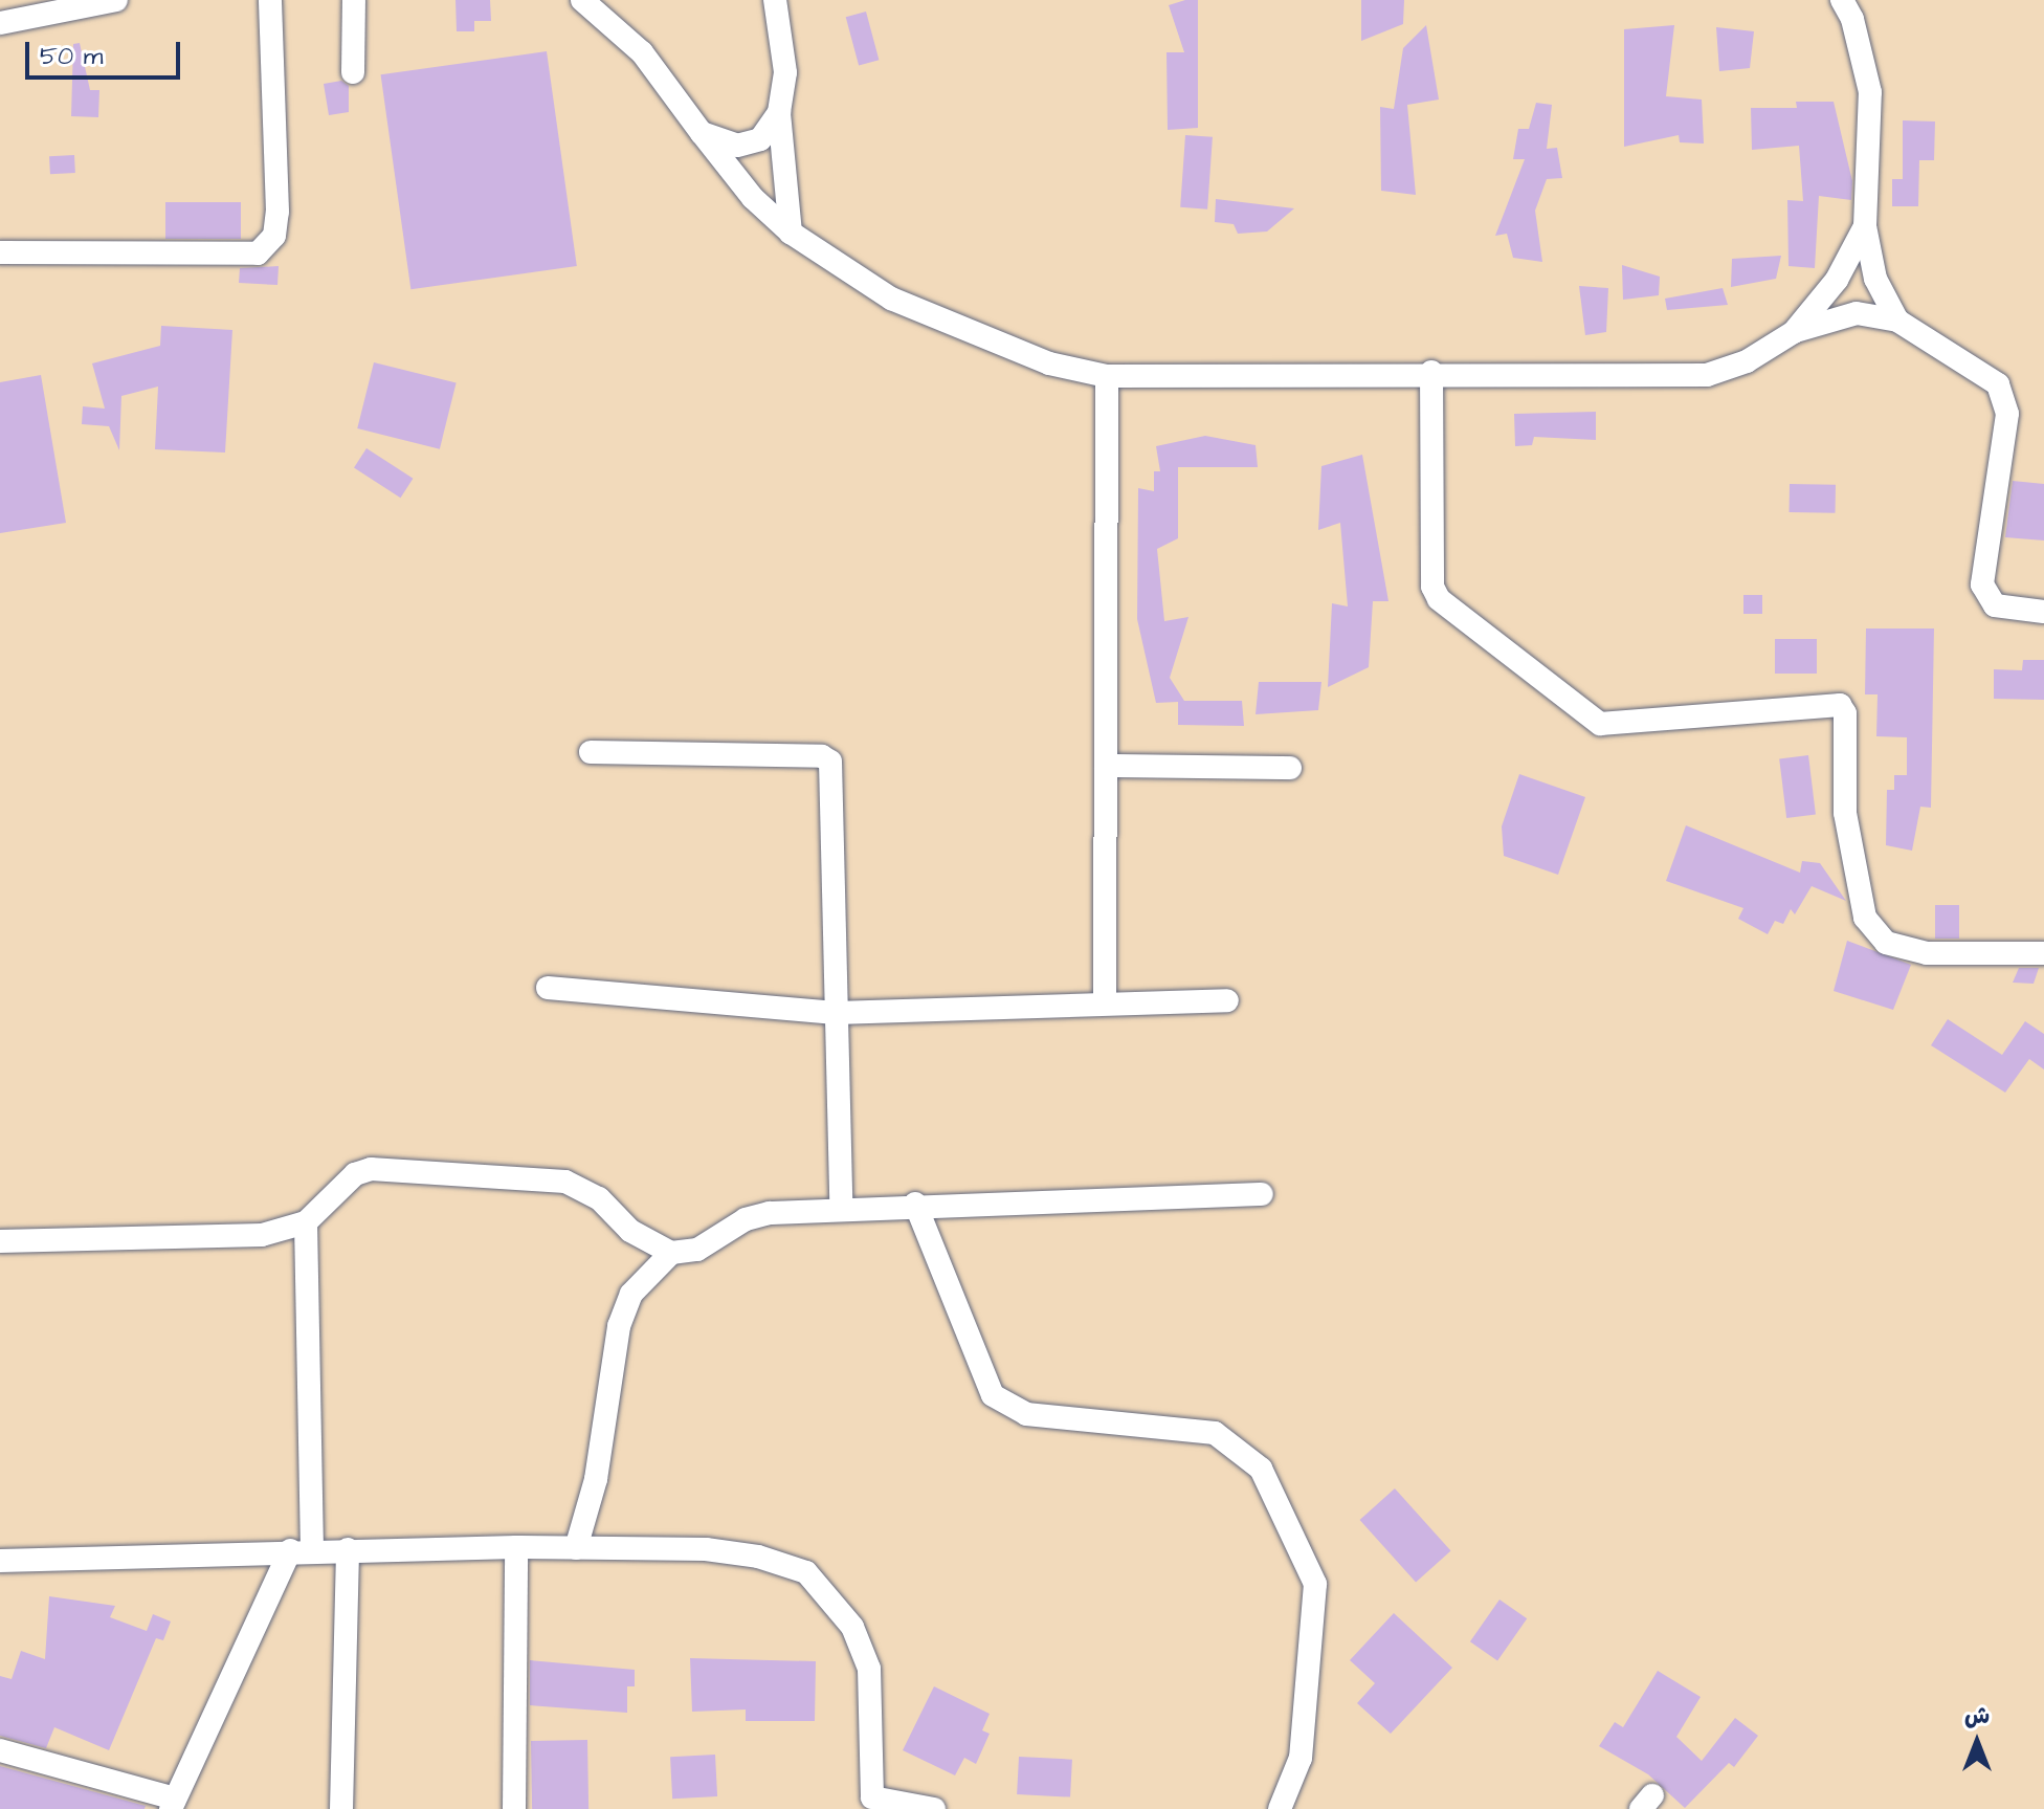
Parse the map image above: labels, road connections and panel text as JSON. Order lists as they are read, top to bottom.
{
  "scale_bar": "50 m",
  "north": "top"
}
